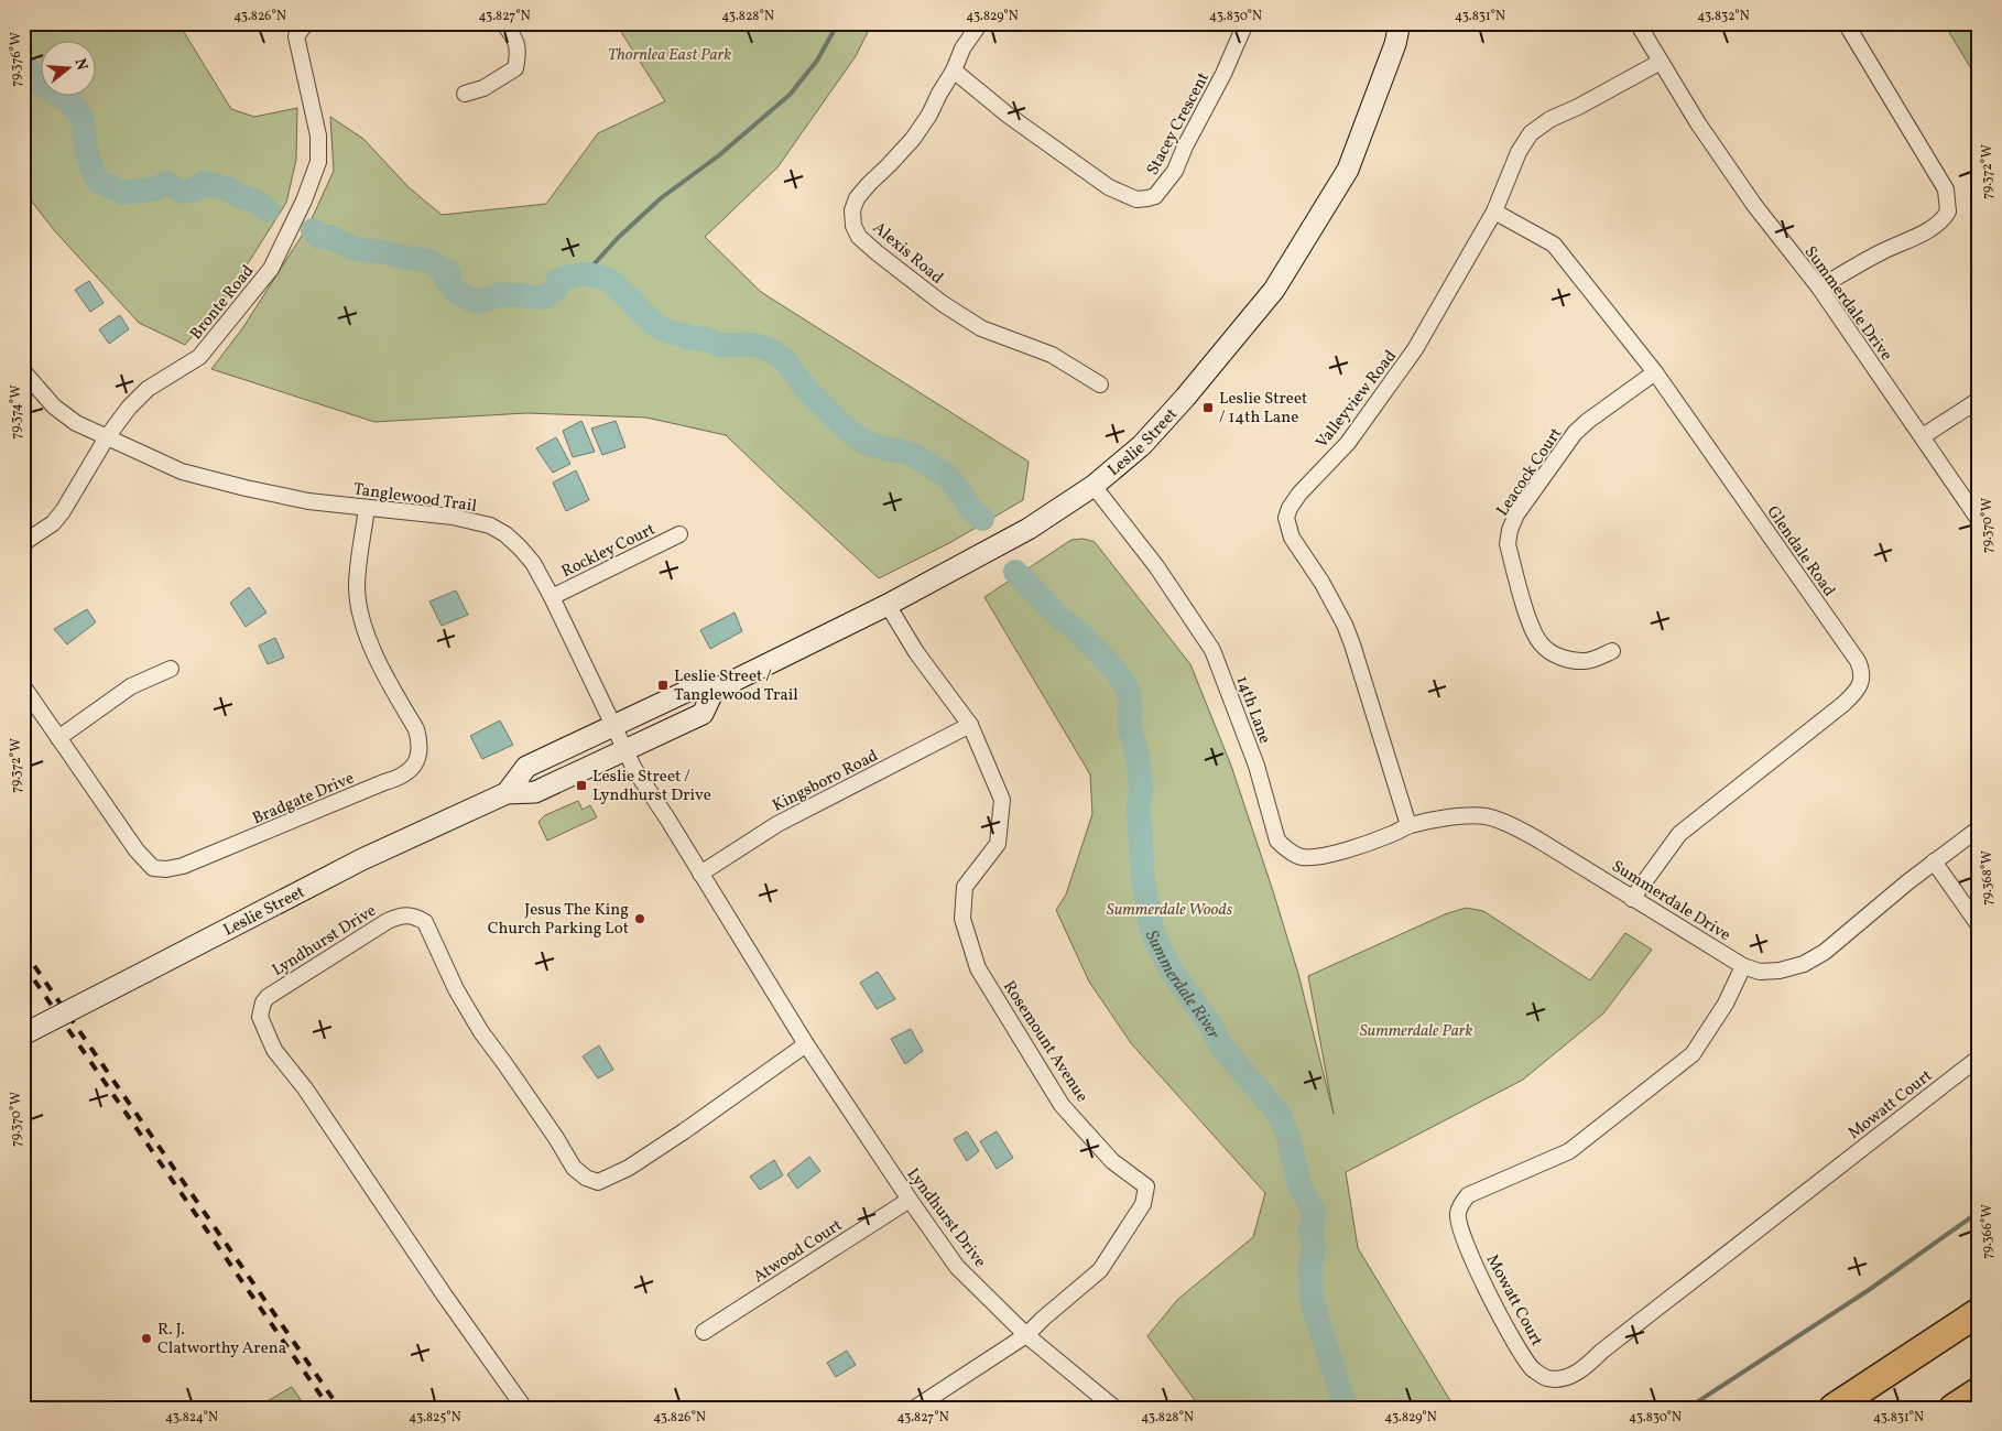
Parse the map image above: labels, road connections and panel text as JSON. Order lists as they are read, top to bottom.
{
  "streets": {
    "main road": ["Leslie Street"],
    "street": [
      "Stacey Crescent",
      "Alexis Road",
      "Bronte Road",
      "Summerdale Drive",
      "Valleyview Road",
      "Leacock Court",
      "Tanglewood Trail",
      "Rockley Court",
      "Glendale Road",
      "14th Lane",
      "Kingsboro Road",
      "Bradgate Drive",
      "Lyndhurst Drive",
      "Rosemount Avenue",
      "Mowatt Court",
      "Atwood Court"
    ]
  },
  "crossings": [
    ["Stacey Crescent", "Alexis Road"],
    ["Bronte Road", "Tanglewood Trail"],
    ["Summerdale Drive", "Valleyview Road"],
    ["Summerdale Drive", "Glendale Road"],
    ["Summerdale Drive", "14th Lane"],
    ["Summerdale Drive", "Mowatt Court"],
    ["Valleyview Road", "Glendale Road"],
    ["Valleyview Road", "14th Lane"],
    ["Leslie Street", "Tanglewood Trail"],
    ["Leslie Street", "14th Lane"],
    ["Leslie Street", "Lyndhurst Drive"],
    ["Leslie Street", "Rosemount Avenue"],
    ["Leacock Court", "Glendale Road"],
    ["Tanglewood Trail", "Rockley Court"],
    ["Tanglewood Trail", "Bradgate Drive"],
    ["Tanglewood Trail", "Lyndhurst Drive"],
    ["Kingsboro Road", "Lyndhurst Drive"],
    ["Kingsboro Road", "Rosemount Avenue"],
    ["Lyndhurst Drive", "Rosemount Avenue"],
    ["Lyndhurst Drive", "Atwood Court"]
  ],
  "water": ["Summerdale River"],
  "parks": ["Thornlea East Park", "Summerdale Woods", "Summerdale Park"],
  "places": {
    "transit": ["Leslie Street / 14th Lane", "Leslie Street / Tanglewood Trail", "Leslie Street / Lyndhurst Drive"],
    "other": ["Jesus The King Church Parking Lot", "R. J. Clatworthy Arena"]
  },
  "north": "right",
  "coordinates": [
    "43.826°N",
    "43.827°N",
    "43.828°N",
    "43.829°N",
    "43.830°N",
    "43.831°N",
    "43.832°N",
    "79.376°W",
    "79.372°W",
    "79.374°W",
    "79.370°W",
    "79.368°W",
    "79.366°W",
    "43.824°N",
    "43.825°N"
  ]
}
